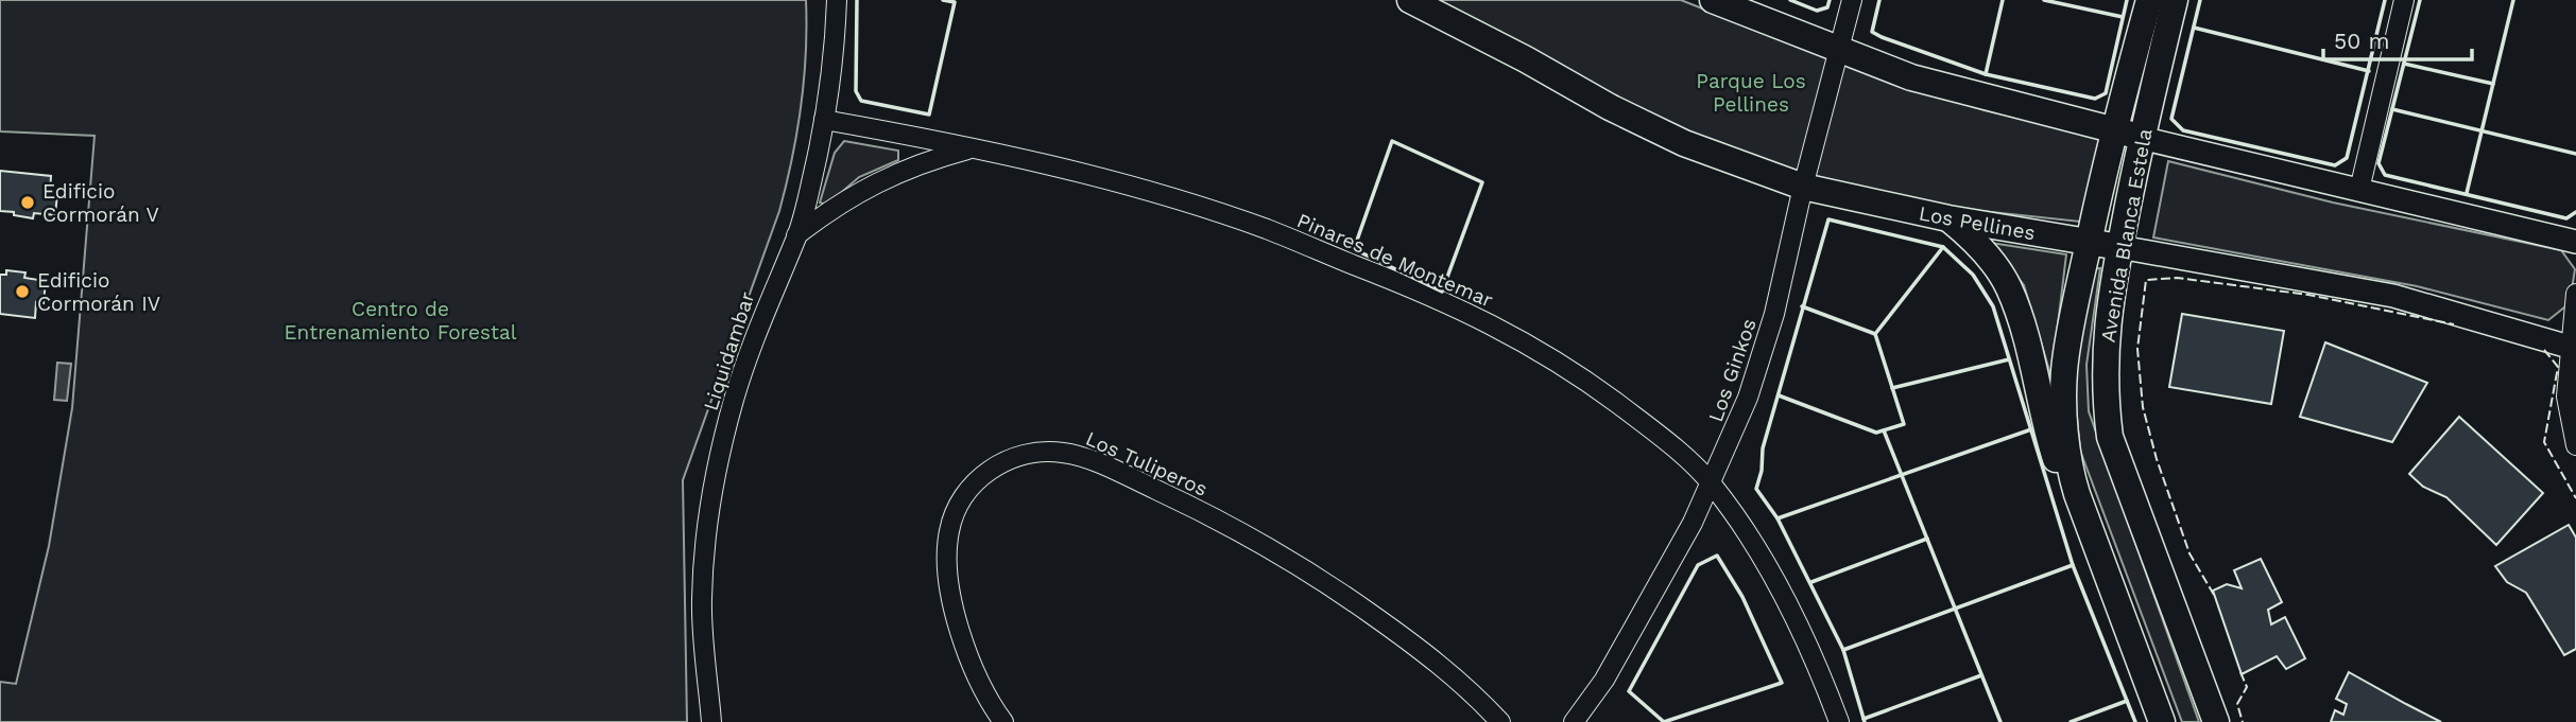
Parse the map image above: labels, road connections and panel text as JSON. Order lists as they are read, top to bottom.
{
  "streets": {
    "main road": ["Los Pellines", "Avenida Blanca Estela"],
    "street": [
      "Pinares de Montemar",
      "Liquidambar",
      "Los Ginkos",
      "Los Tuliperos"
    ]
  },
  "crossings": [
    ["Los Pellines", "Avenida Blanca Estela"],
    ["Los Pellines", "Los Ginkos"],
    ["Pinares de Montemar", "Liquidambar"],
    ["Pinares de Montemar", "Los Ginkos"]
  ],
  "parks": ["Parque Los Pellines", "Centro de Entrenamiento Forestal"],
  "places": ["Edificio Cormorán V", "Edificio Cormorán IV"],
  "scale_bar": "50 m"
}
